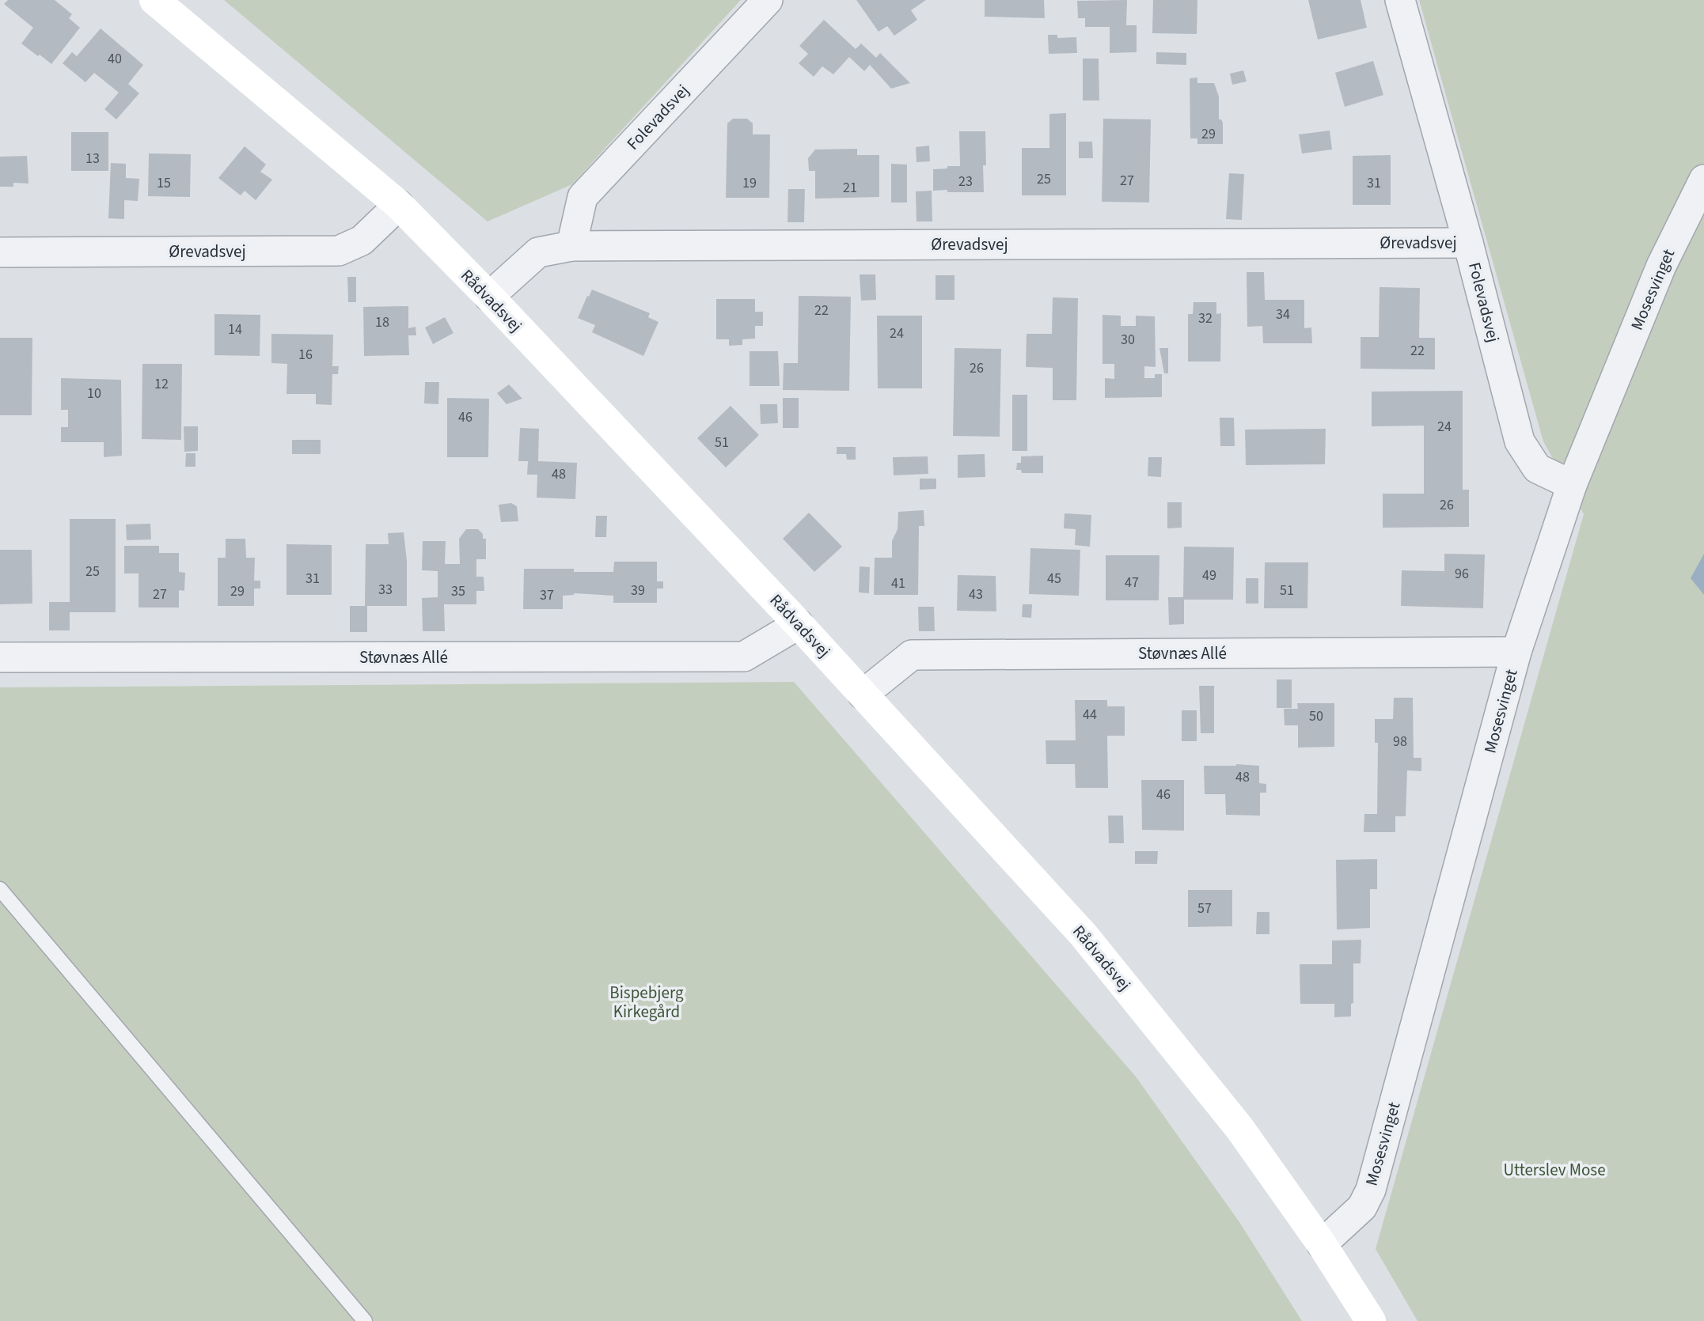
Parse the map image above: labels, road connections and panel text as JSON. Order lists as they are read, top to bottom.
{
  "streets": {
    "street": [
      "Folevadsvej",
      "Ørevadsvej",
      "Mosesvinget",
      "Rådvadsvej",
      "Støvnæs Allé"
    ]
  },
  "crossings": [
    ["Folevadsvej", "Ørevadsvej"],
    ["Folevadsvej", "Mosesvinget"],
    ["Ørevadsvej", "Rådvadsvej"],
    ["Mosesvinget", "Rådvadsvej"],
    ["Mosesvinget", "Støvnæs Allé"],
    ["Rådvadsvej", "Støvnæs Allé"]
  ],
  "parks": ["Bispebjerg Kirkegård", "Utterslev Mose"],
  "house_numbers": [
    "40",
    "29",
    "13",
    "25",
    "27",
    "23",
    "15",
    "19",
    "31",
    "21",
    "22",
    "34",
    "32",
    "18",
    "14",
    "24",
    "30",
    "22",
    "16",
    "26",
    "12",
    "10",
    "46",
    "24",
    "51",
    "48",
    "26",
    "25",
    "96",
    "49",
    "31",
    "45",
    "47",
    "41",
    "33",
    "39",
    "51",
    "29",
    "35",
    "27",
    "43",
    "37",
    "44",
    "50",
    "98",
    "48",
    "46",
    "57"
  ]
}
